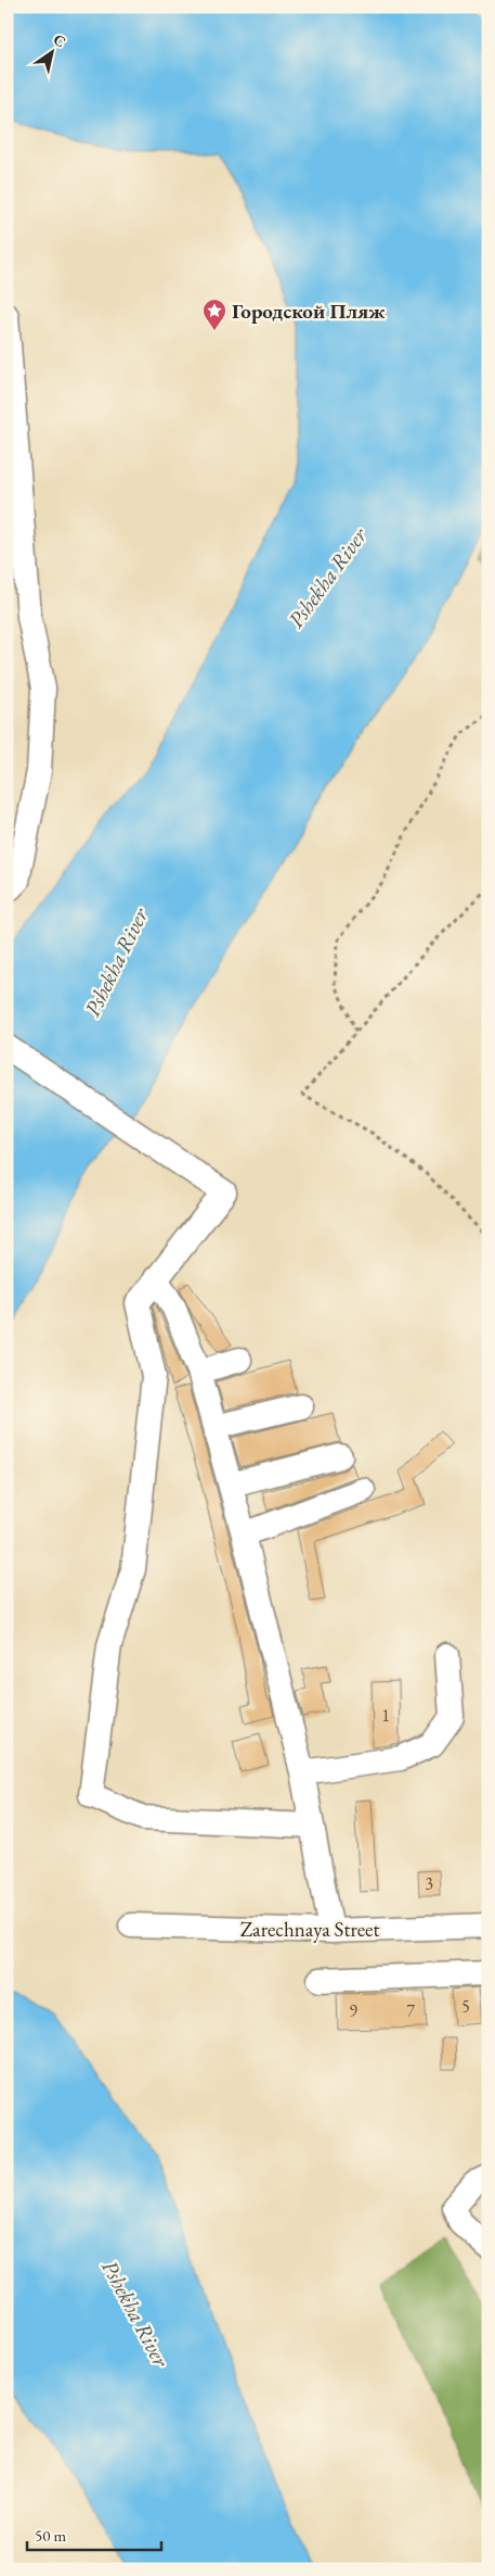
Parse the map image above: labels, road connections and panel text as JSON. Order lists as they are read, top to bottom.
{
  "streets": {
    "street": ["Zarechnaya Street"]
  },
  "water": ["Pshekha River"],
  "places": {
    "place": ["Городской Пляж"]
  },
  "house_numbers": [
    "1",
    "3",
    "5",
    "9",
    "7"
  ],
  "scale_bar": "50 m",
  "north": "top right"
}
